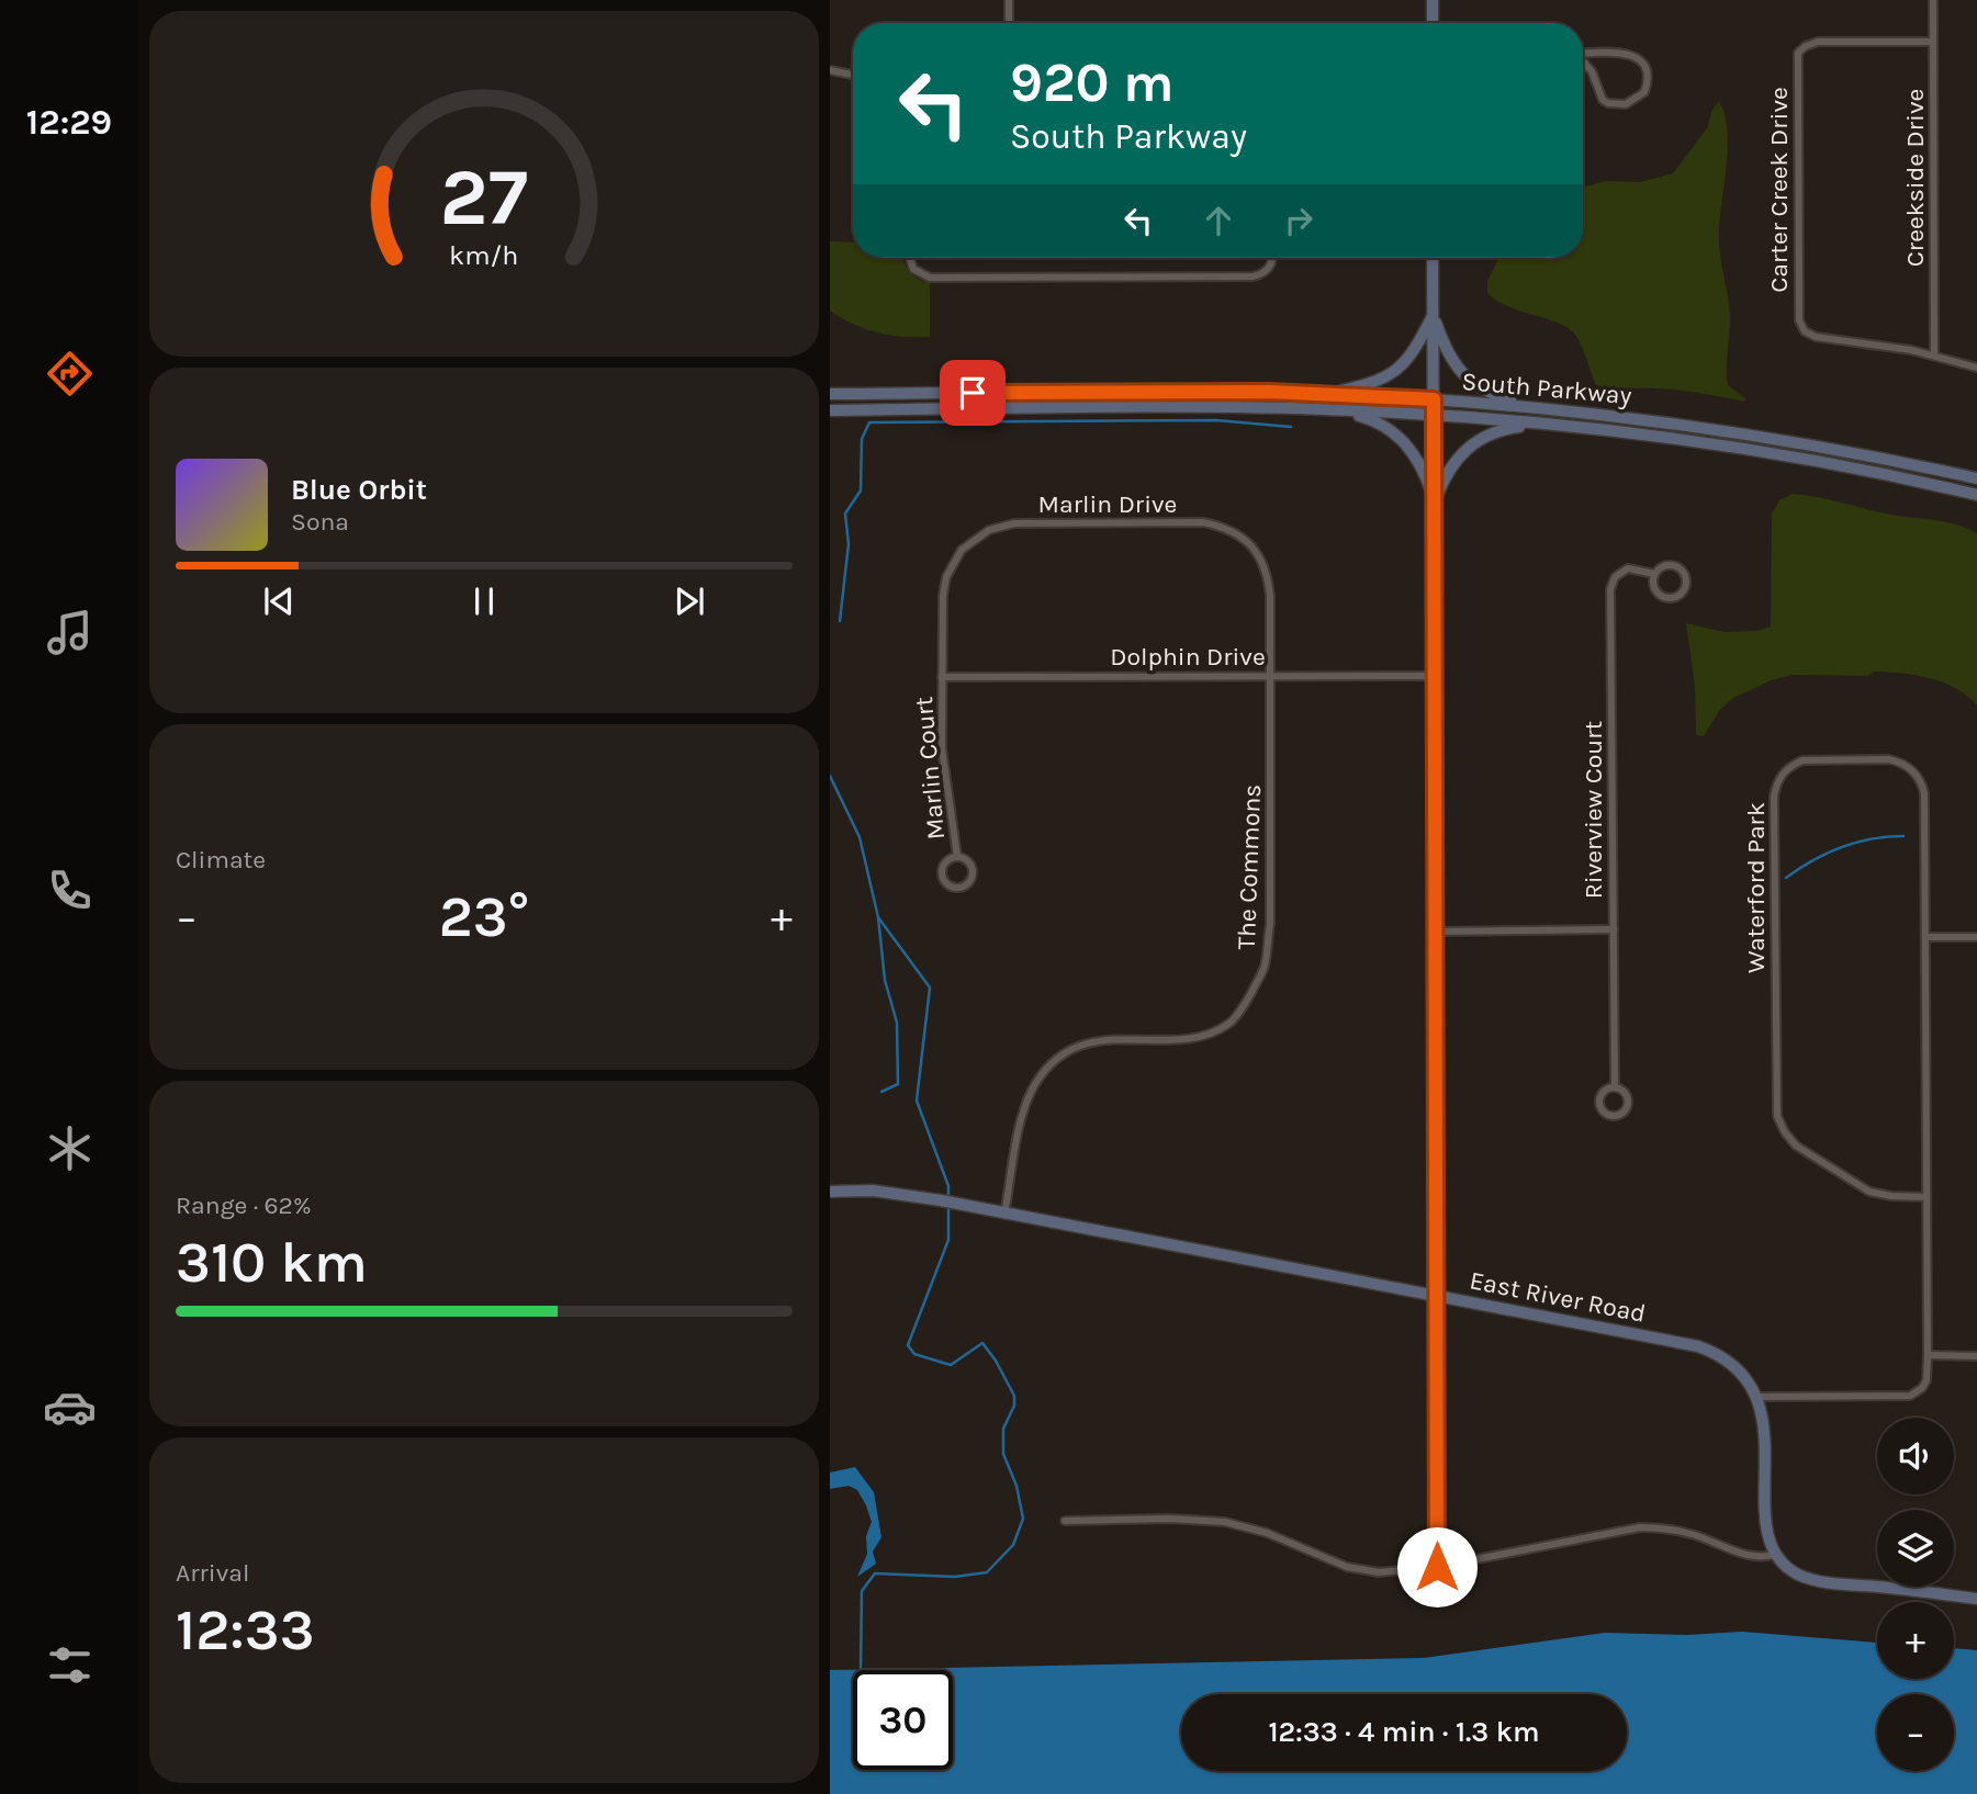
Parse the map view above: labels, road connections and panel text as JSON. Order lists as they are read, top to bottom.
{
  "streets": {
    "main road": ["South Parkway", "East River Road"],
    "street": [
      "Creekside Drive",
      "Carter Creek Drive",
      "Marlin Drive",
      "Dolphin Drive",
      "Marlin Court",
      "Riverview Court",
      "The Commons",
      "Waterford Park"
    ]
  },
  "crossings": [
    ["Creekside Drive", "Carter Creek Drive"],
    ["Marlin Drive", "Dolphin Drive"],
    ["Marlin Drive", "Marlin Court"],
    ["Marlin Drive", "The Commons"],
    ["Dolphin Drive", "Marlin Court"],
    ["Dolphin Drive", "The Commons"],
    ["The Commons", "East River Road"],
    ["Waterford Park", "East River Road"]
  ],
  "page": {
    "tabs": "12:29",
    "turn": ["920 m", "South Parkway"],
    "song": ["Blue Orbit", "Sona"],
    "tile": [
      "Climate",
      ["Range · 62%", "310 km"],
      ["Arrival", "12:33"]
    ],
    "heat": ["−", "23°", "+"],
    "map_buttons": ["+", "−"],
    "limit": "30",
    "trip": "12:33 · 4 min · 1.3 km",
    "gauge": ["27", "km/h"]
  }
}
